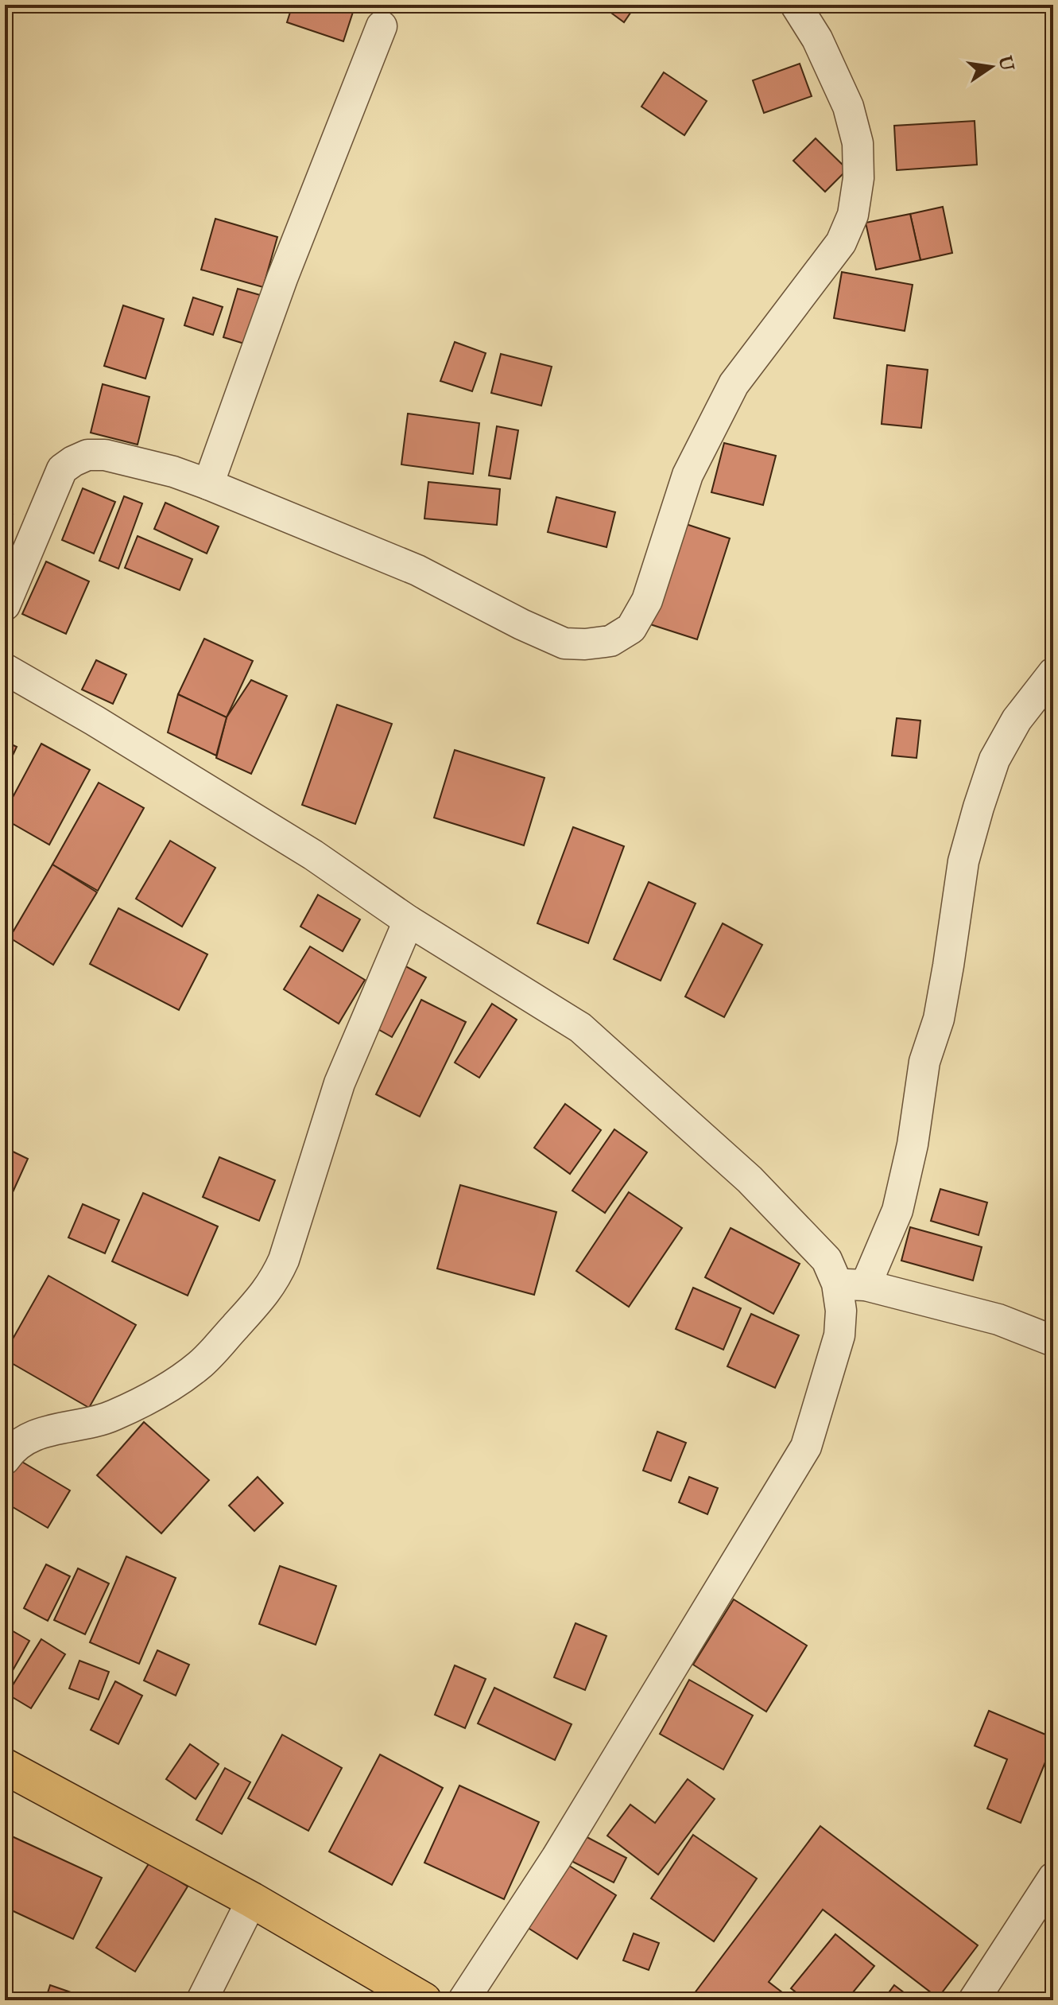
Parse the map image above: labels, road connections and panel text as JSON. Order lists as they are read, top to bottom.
{
  "north": "right"
}
